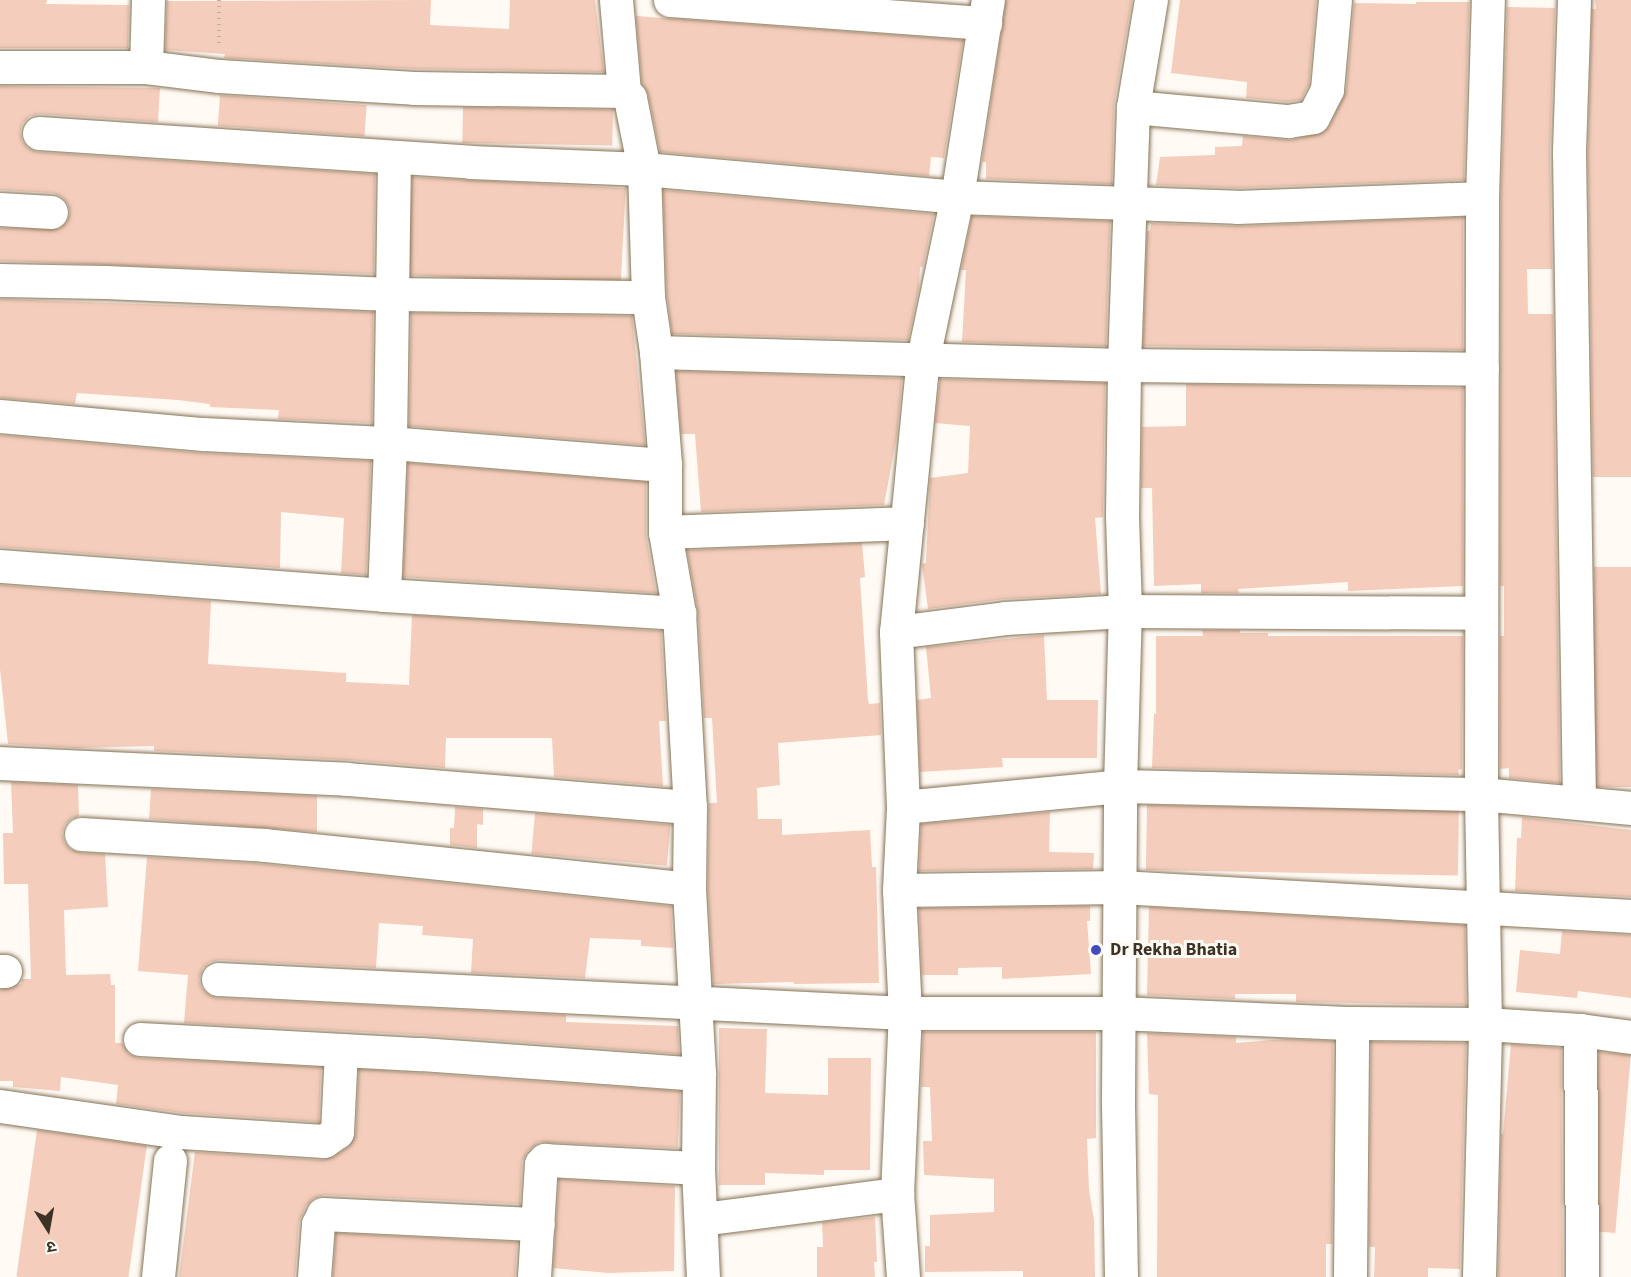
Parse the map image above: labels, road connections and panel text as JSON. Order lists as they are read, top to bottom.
{
  "places": ["Dr Rekha Bhatia"],
  "north": "bottom"
}
